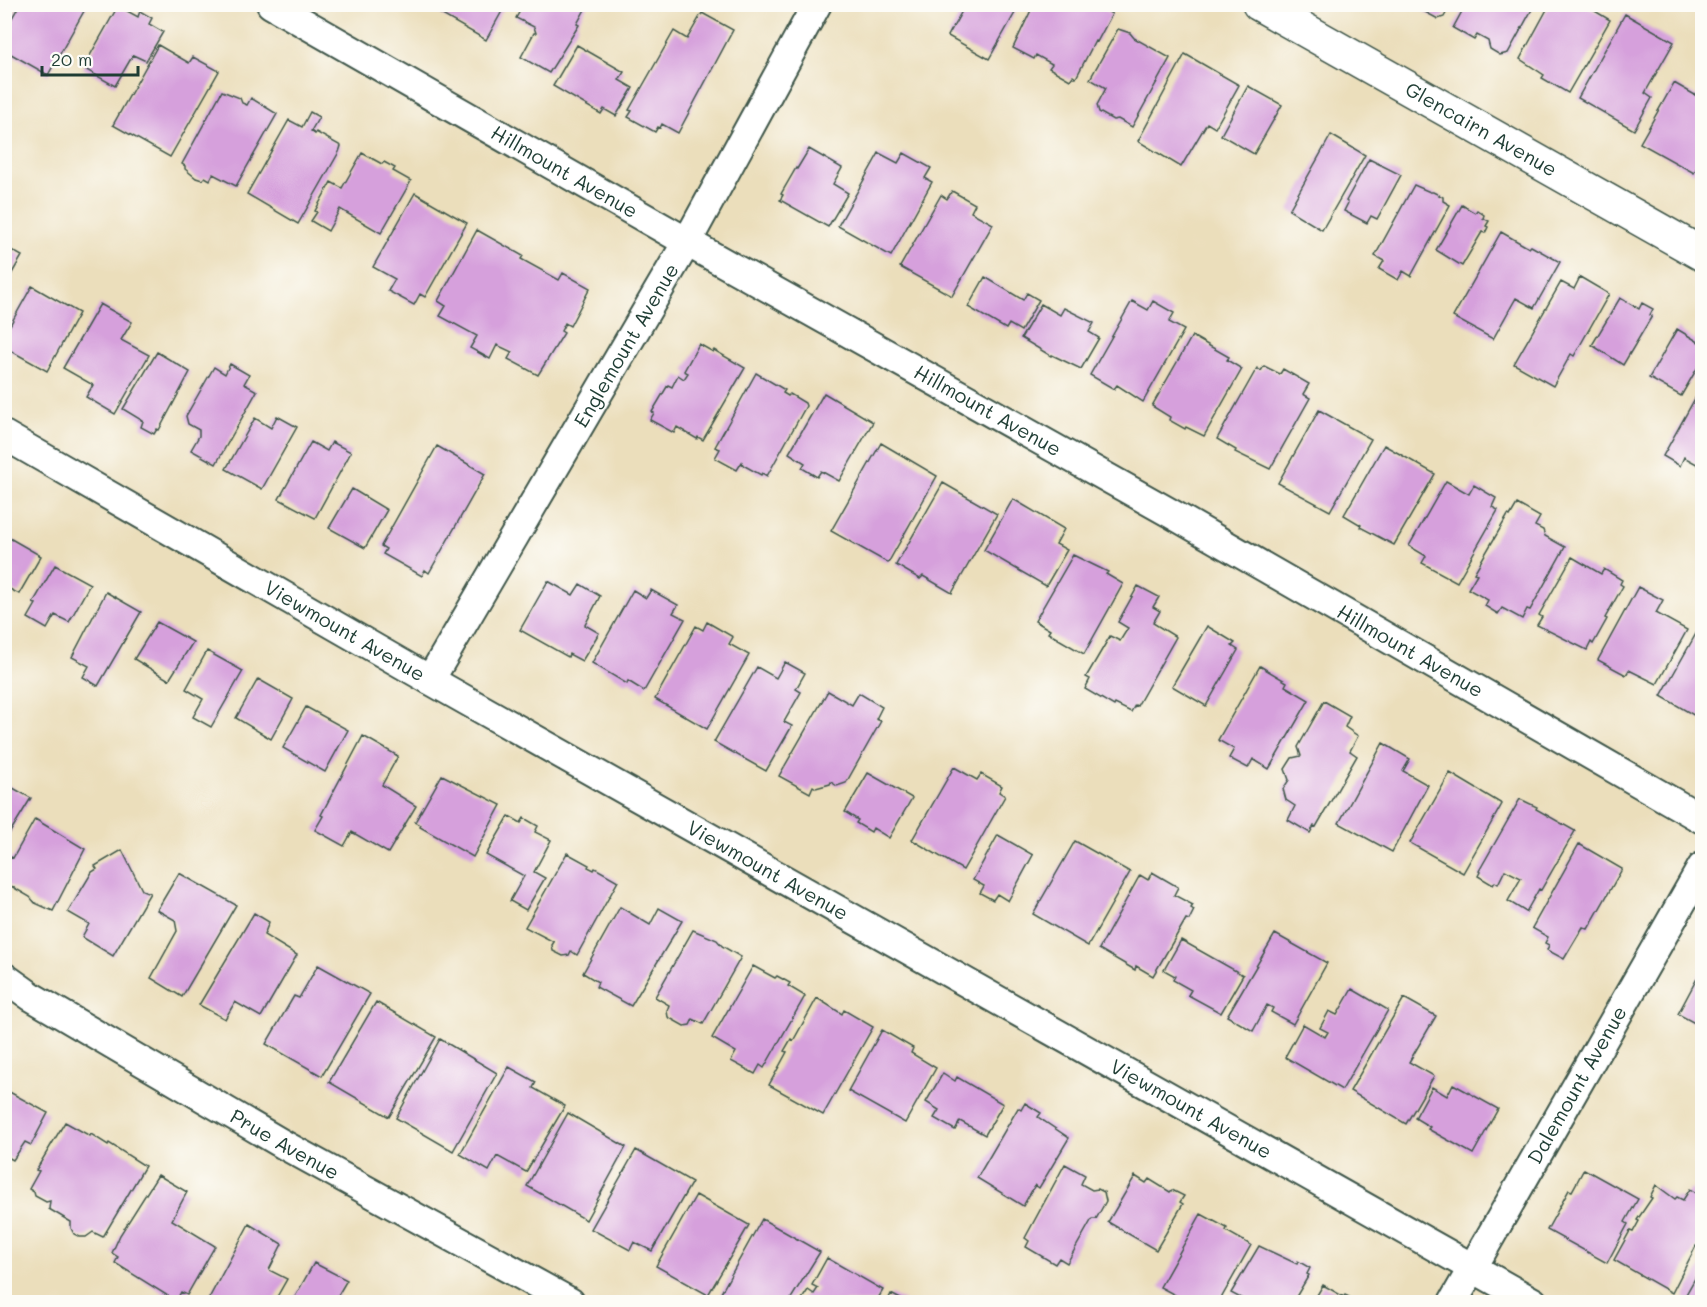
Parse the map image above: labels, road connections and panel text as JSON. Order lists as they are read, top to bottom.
{
  "streets": {
    "street": [
      "Glencairn Avenue",
      "Hillmount Avenue",
      "Englemount Avenue",
      "Viewmount Avenue",
      "Dalemount Avenue",
      "Prue Avenue"
    ]
  },
  "crossings": [
    ["Hillmount Avenue", "Englemount Avenue"],
    ["Englemount Avenue", "Viewmount Avenue"],
    ["Viewmount Avenue", "Dalemount Avenue"]
  ],
  "scale_bar": "20 m"
}
